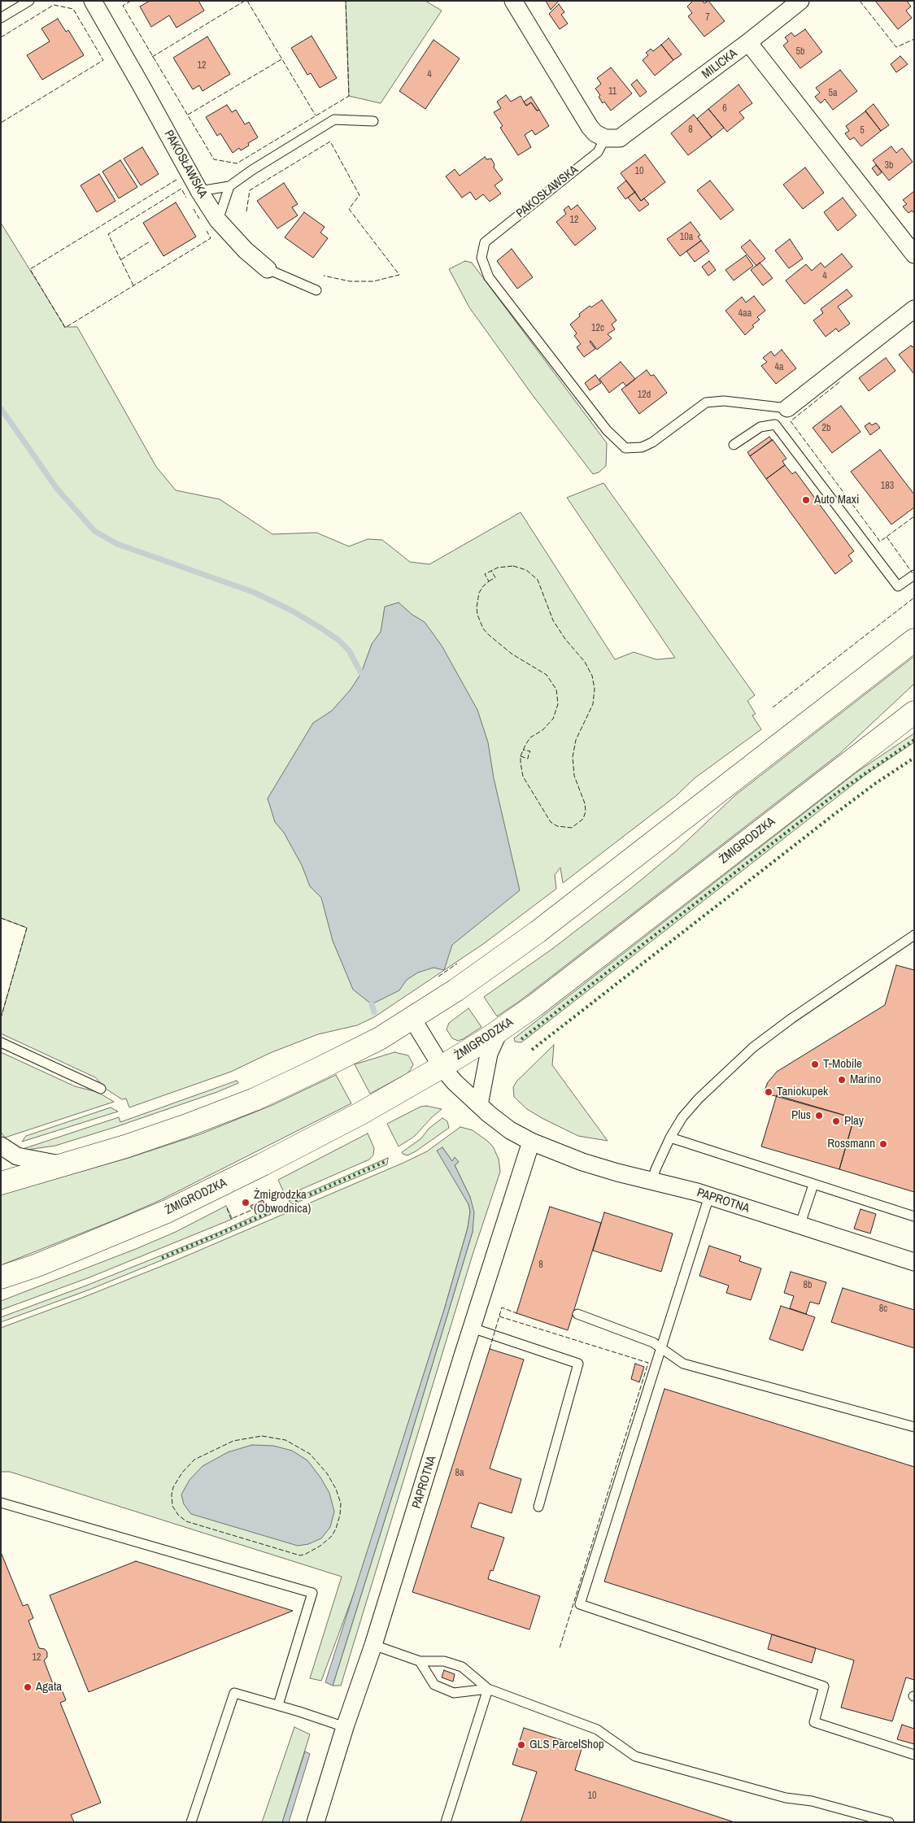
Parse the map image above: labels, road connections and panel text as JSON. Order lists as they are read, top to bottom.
{
  "streets": {
    "main road": ["ŻMIGRODZKA"],
    "street": ["MILICKA", "PAKOSŁAWSKA", "PAPROTNA"]
  },
  "crossings": [
    ["MILICKA", "PAKOSŁAWSKA"],
    ["ŻMIGRODZKA", "PAPROTNA"]
  ],
  "places": [
    "Auto Maxi",
    "T-Mobile",
    "Marino",
    "Taniokupek",
    "Plus",
    "Play",
    "Rossmann",
    "Żmigrodzka (Obwodnica)",
    "Agata",
    "GLS ParcelShop"
  ],
  "house_numbers": [
    "7",
    "5b",
    "12",
    "4",
    "11",
    "5a",
    "6",
    "8",
    "5",
    "3b",
    "10",
    "12",
    "10a",
    "4",
    "4aa",
    "12c",
    "4a",
    "12d",
    "2b",
    "183",
    "8",
    "8b",
    "8c",
    "8a",
    "12",
    "10"
  ]
}
